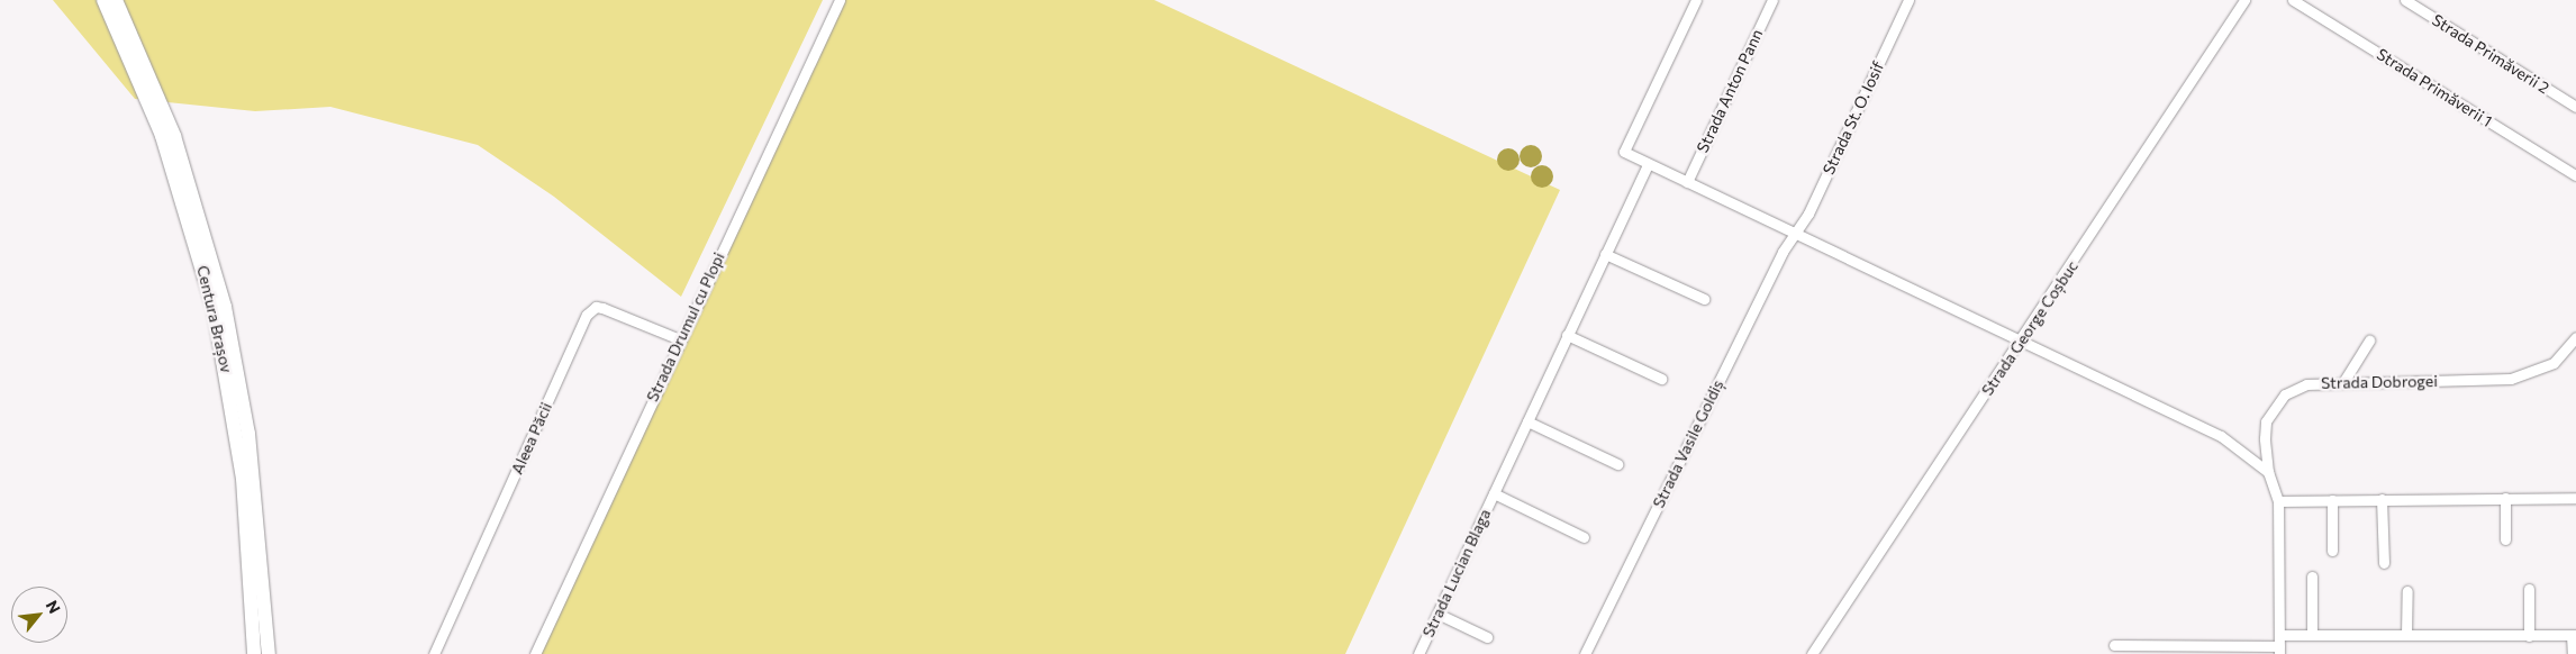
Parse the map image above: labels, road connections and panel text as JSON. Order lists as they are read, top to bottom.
{
  "streets": {
    "highway": ["Centura Brașov"],
    "street": [
      "Strada Primăverii 2",
      "Strada Primăverii 1",
      "Strada Anton Pann",
      "Strada St. O. Iosif",
      "Strada Drumul cu Plopi",
      "Strada George Coșbuc",
      "Strada Dobrogei",
      "Aleea Păcii",
      "Strada Vasile Goldiș",
      "Strada Lucian Blaga"
    ]
  },
  "crossings": [
    ["Strada St. O. Iosif", "Strada Vasile Goldiș"],
    ["Strada Drumul cu Plopi", "Aleea Păcii"]
  ],
  "north": "top right"
}
